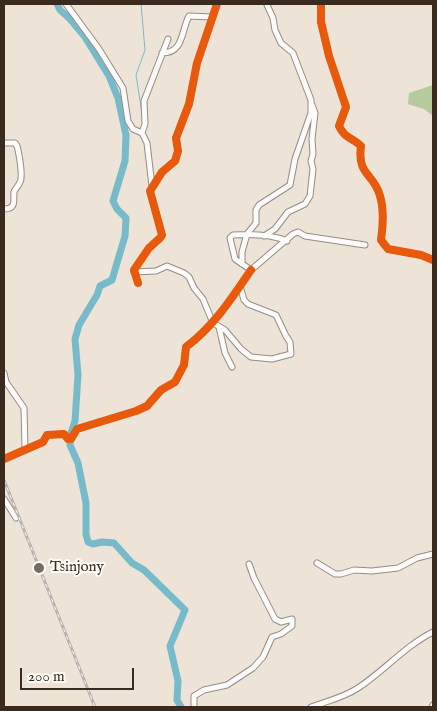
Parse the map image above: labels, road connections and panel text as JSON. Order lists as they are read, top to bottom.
{
  "places": ["Tsinjony"],
  "scale_bar": "200 m"
}
